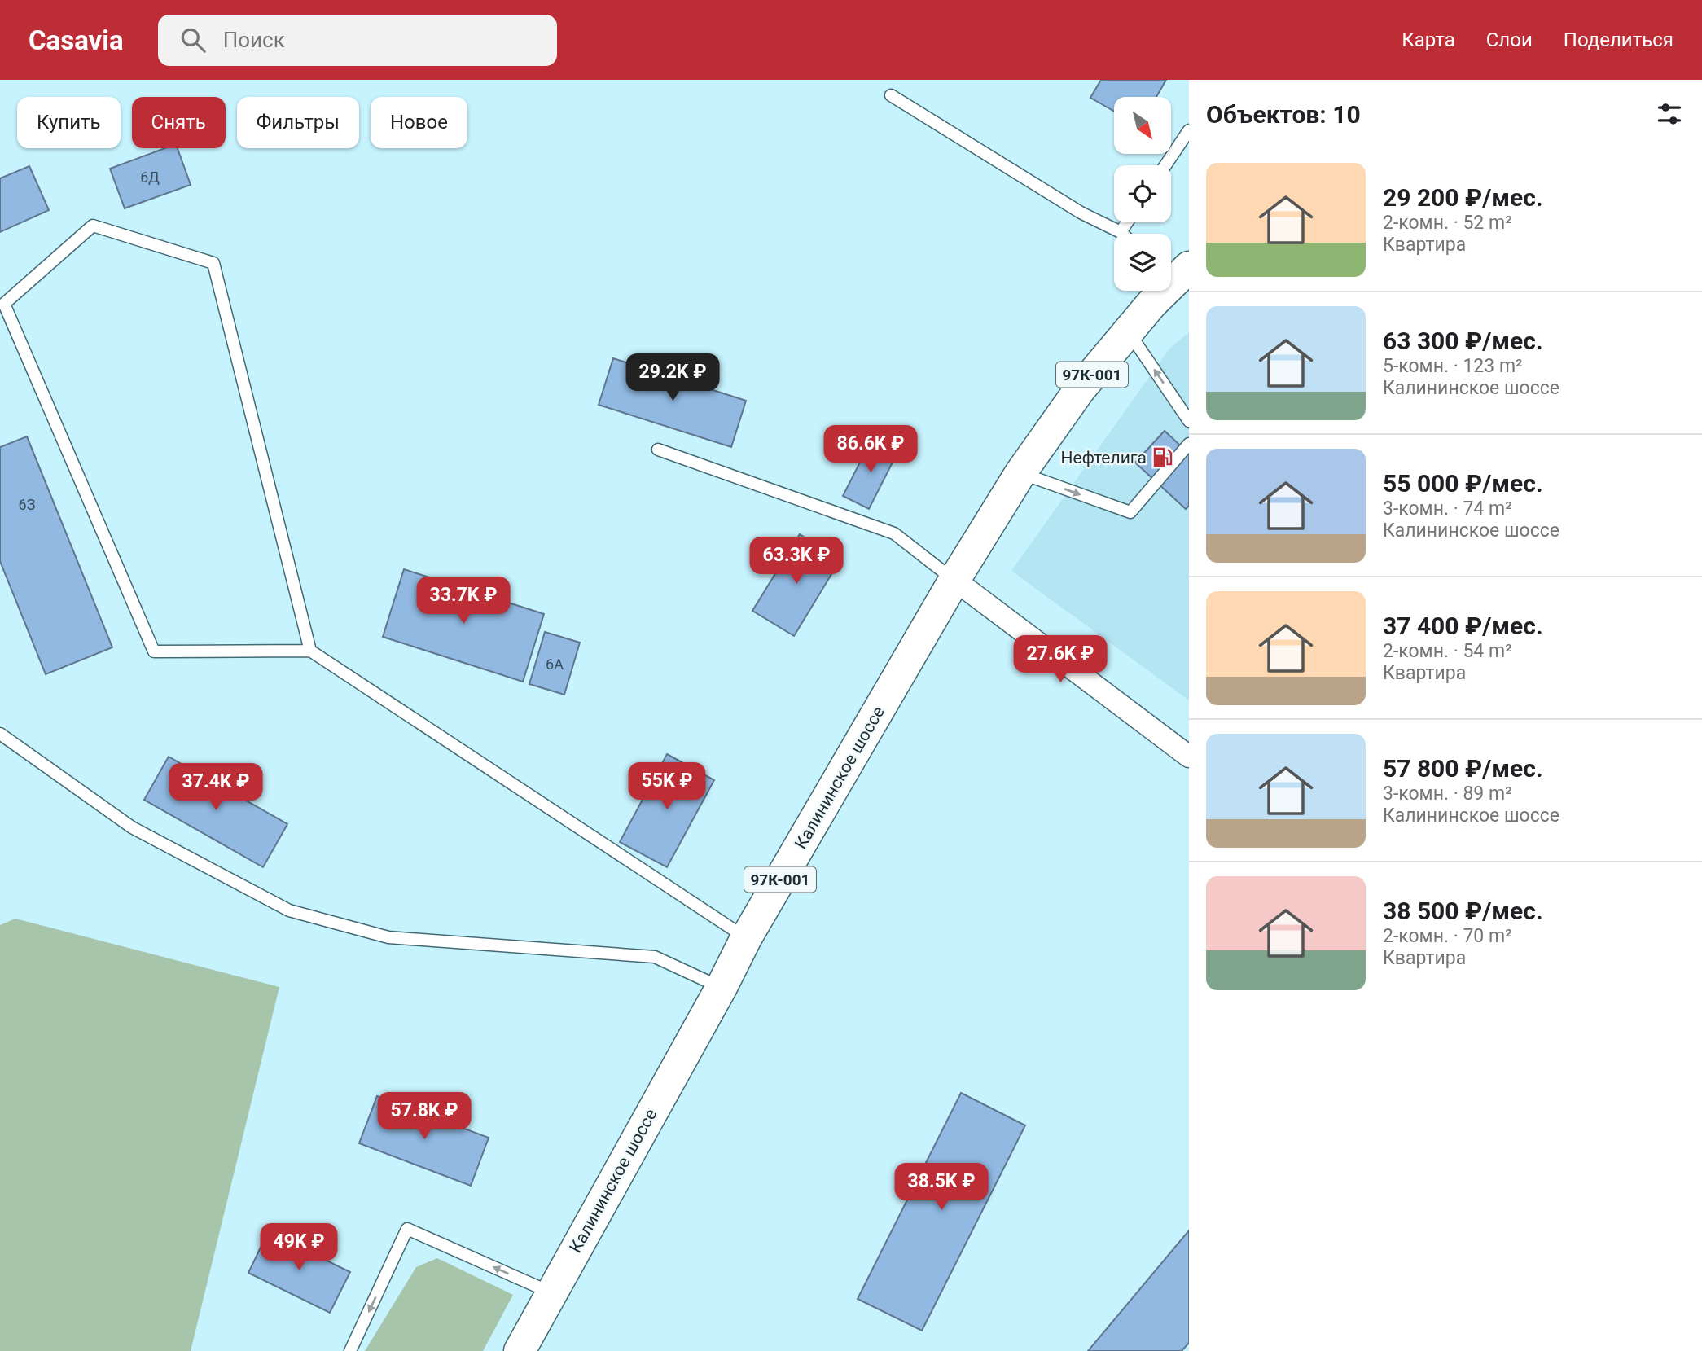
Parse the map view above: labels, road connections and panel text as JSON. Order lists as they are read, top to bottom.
{
  "streets": {
    "main road": ["97К-001", "Калининское шоссе"]
  },
  "places": {
    "fuel station": ["Нефтелига"]
  },
  "house_numbers": ["6Д", "6З", "6А"],
  "north": "bottom right",
  "page": {
    "header": "Casavia",
    "search": "Поиск",
    "nav": ["Карта", "Слои", "Поделиться"],
    "heading": "Объектов: 10",
    "chip": [
      "Купить",
      "Снять",
      "Фильтры",
      "Новое"
    ],
    "list": [
      {
        "name": "29 200 ₽/мес.",
        "note": "2-комн. · 52 m² · Квартира"
      },
      {
        "name": "63 300 ₽/мес.",
        "note": "5-комн. · 123 m² · Калининское шоссе"
      },
      {
        "name": "55 000 ₽/мес.",
        "note": "3-комн. · 74 m² · Калининское шоссе"
      },
      {
        "name": "37 400 ₽/мес.",
        "note": "2-комн. · 54 m² · Квартира"
      },
      {
        "name": "57 800 ₽/мес.",
        "note": "3-комн. · 89 m² · Калининское шоссе"
      },
      {
        "name": "38 500 ₽/мес.",
        "note": "2-комн. · 70 m² · Квартира"
      }
    ],
    "price": [
      "29.2K ₽",
      "86.6K ₽",
      "63.3K ₽",
      "33.7K ₽",
      "27.6K ₽",
      "55K ₽",
      "37.4K ₽",
      "57.8K ₽",
      "38.5K ₽",
      "49K ₽"
    ]
  }
}
